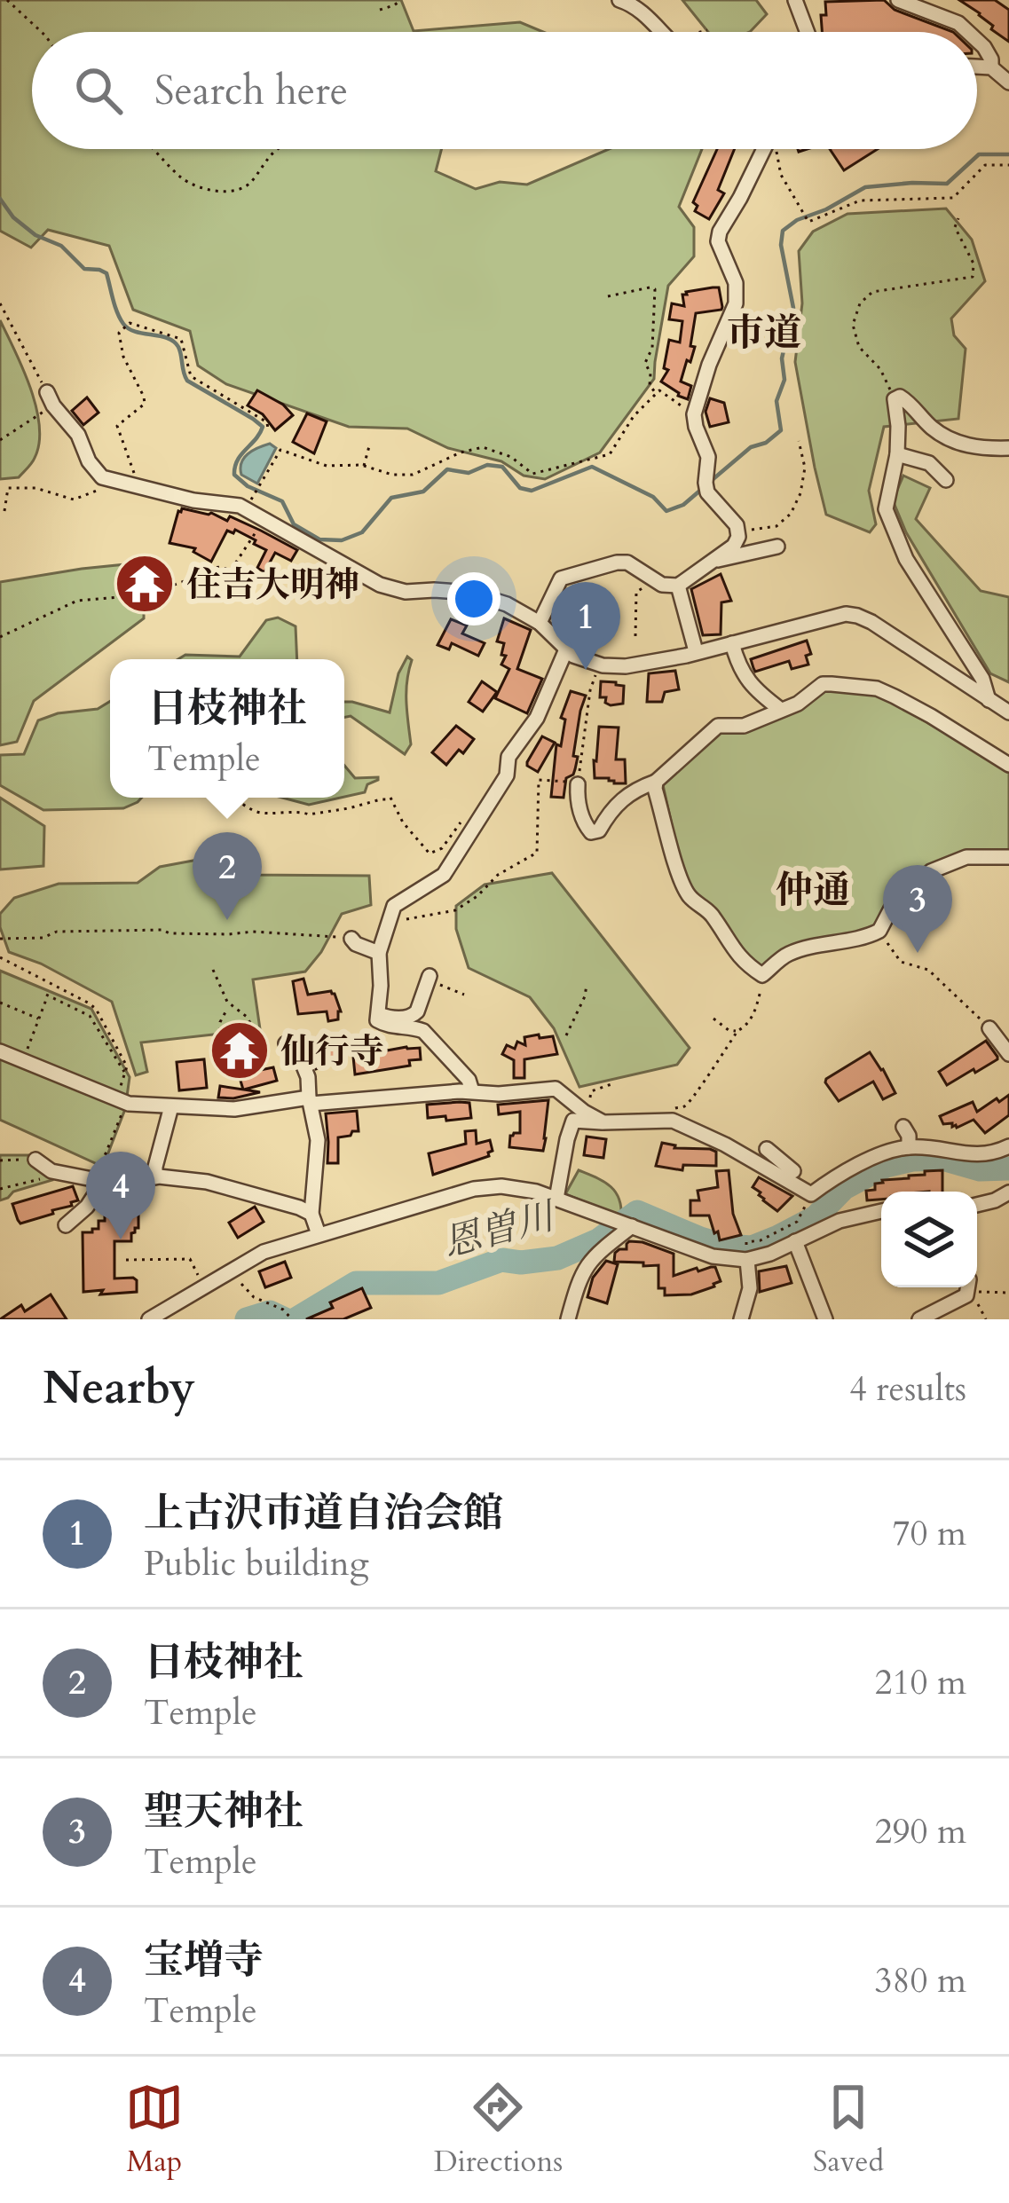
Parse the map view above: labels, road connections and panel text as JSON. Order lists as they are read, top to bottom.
{
  "districts": ["市道", "仲通"],
  "water": ["恩曽川"],
  "places": {
    "temple": ["住吉大明神", "仙行寺"]
  },
  "page": {
    "search": "Search here",
    "pins": [
      "1",
      "2",
      "3",
      "4"
    ],
    "popup": ["日枝神社", "Temple"],
    "heading": ["Nearby", "4 results"],
    "list": [
      {
        "mark": "1",
        "name": "上古沢市道自治会館",
        "note": "Public building",
        "value": "70 m"
      },
      {
        "mark": "2",
        "name": "日枝神社",
        "note": "Temple",
        "value": "210 m"
      },
      {
        "mark": "3",
        "name": "聖天神社",
        "note": "Temple",
        "value": "290 m"
      },
      {
        "mark": "4",
        "name": "宝増寺",
        "note": "Temple",
        "value": "380 m"
      }
    ],
    "nav": ["Map", "Directions", "Saved"]
  }
}
